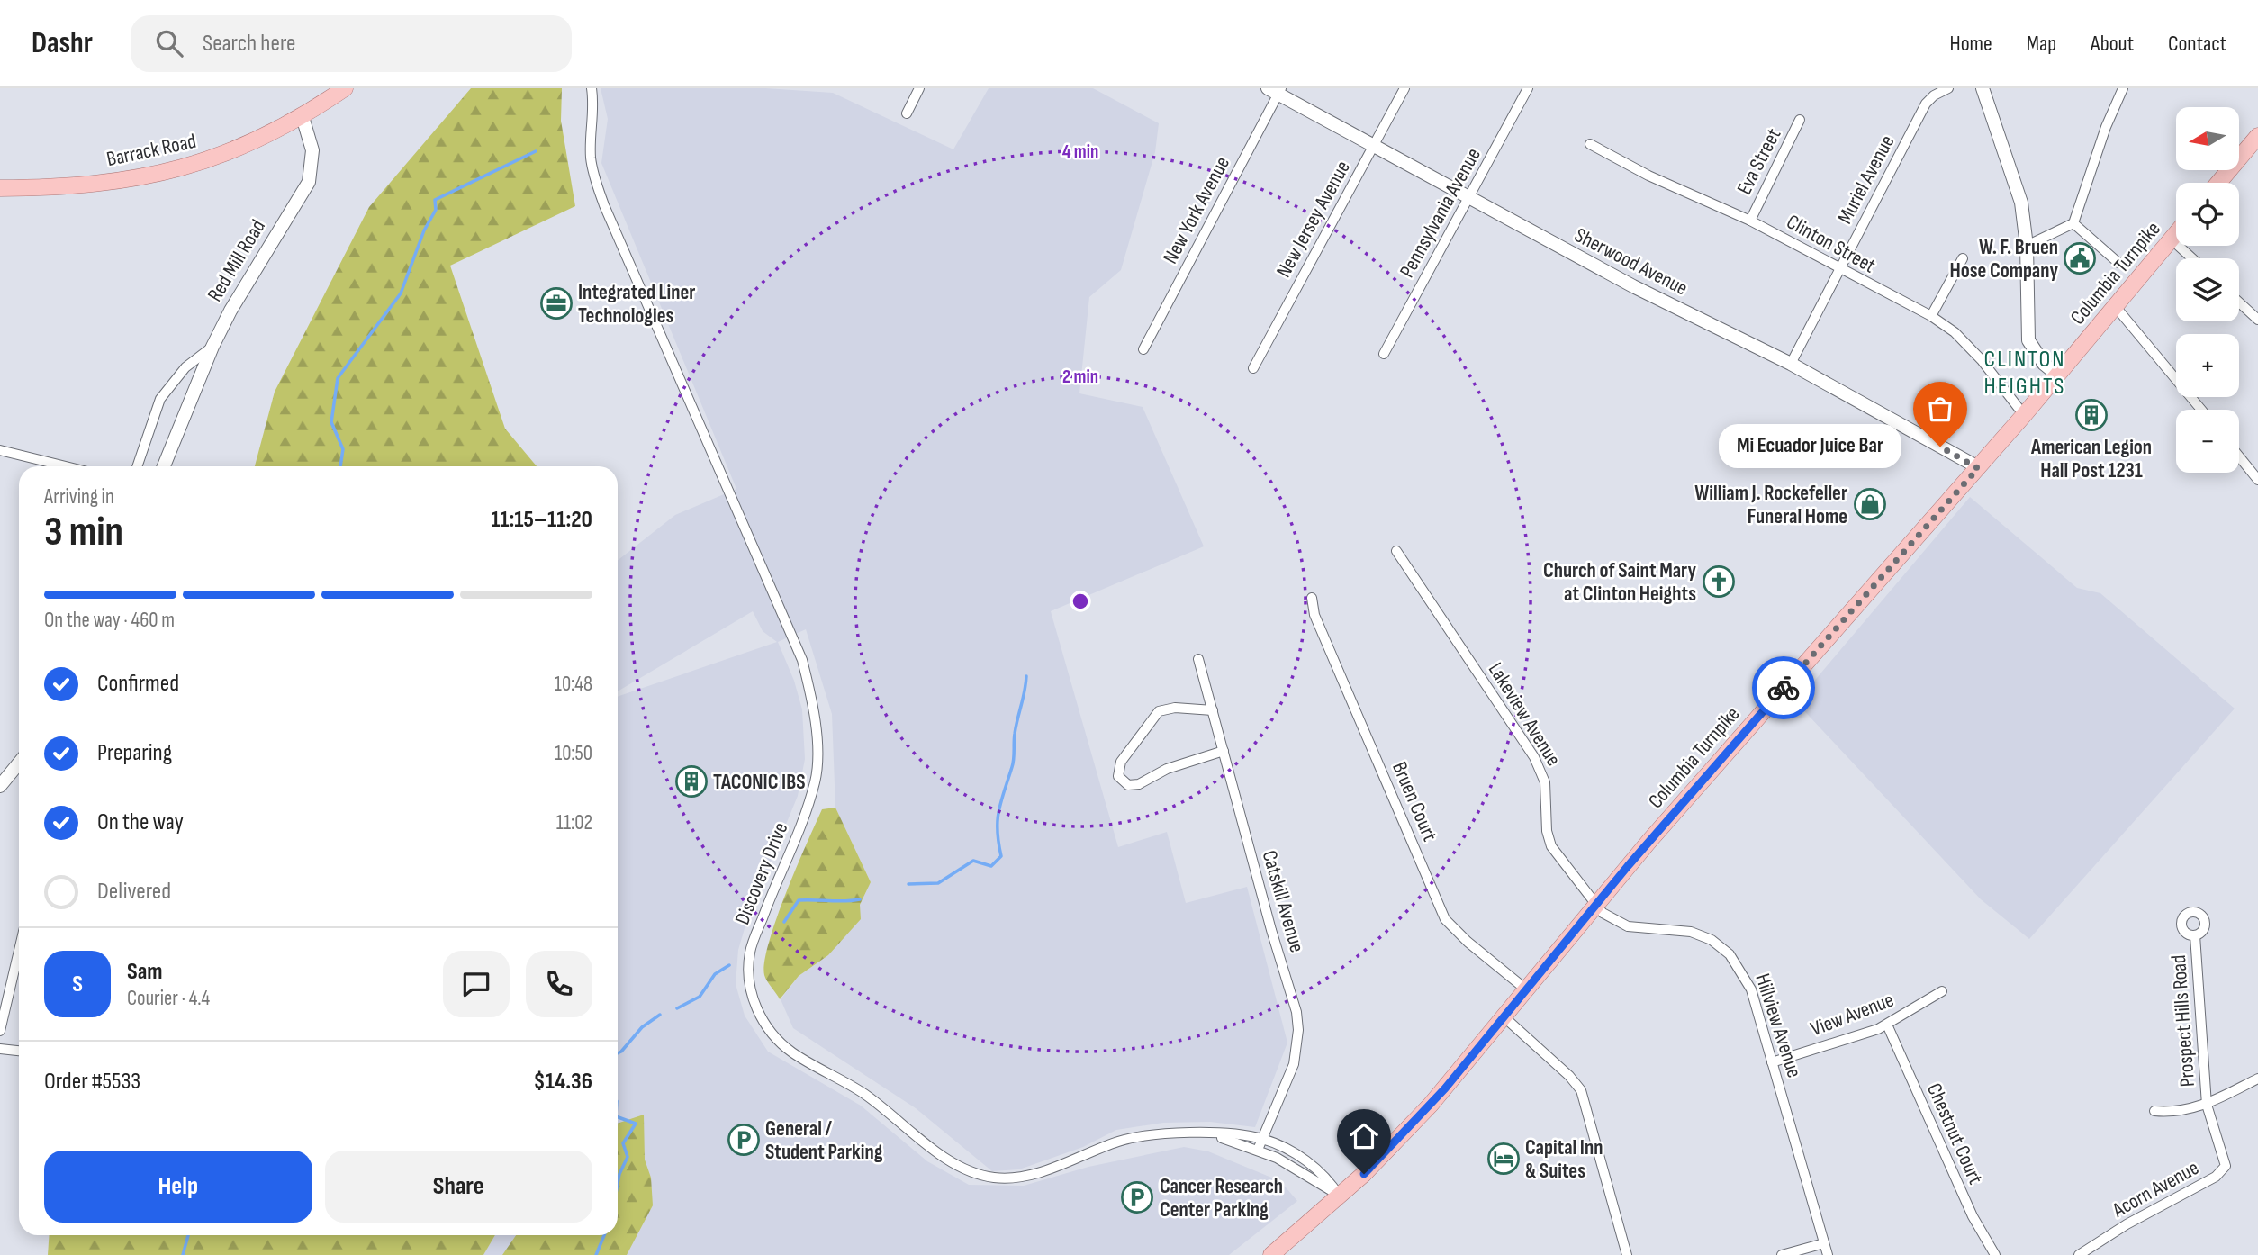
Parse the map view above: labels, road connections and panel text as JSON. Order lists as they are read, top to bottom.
{
  "streets": {
    "main road": ["Barrack Road", "Columbia Turnpike"],
    "street": [
      "Eva Street",
      "Muriel Avenue",
      "New York Avenue",
      "Pennsylvania Avenue",
      "New Jersey Avenue",
      "Clinton Street",
      "Red Mill Road",
      "Sherwood Avenue",
      "Lakeview Avenue",
      "Bruen Court",
      "Discovery Drive",
      "Catskill Avenue",
      "View Avenue",
      "Prospect Hills Road",
      "Hillview Avenue",
      "Chestnut Court",
      "Acorn Avenue"
    ]
  },
  "crossings": [
    ["Barrack Road", "Red Mill Road"],
    ["Eva Street", "Clinton Street"],
    ["Muriel Avenue", "Clinton Street"],
    ["Muriel Avenue", "Sherwood Avenue"],
    ["New York Avenue", "Sherwood Avenue"],
    ["Pennsylvania Avenue", "Sherwood Avenue"],
    ["New Jersey Avenue", "Sherwood Avenue"],
    ["Clinton Street", "Columbia Turnpike"],
    ["Sherwood Avenue", "Columbia Turnpike"],
    ["Columbia Turnpike", "Lakeview Avenue"],
    ["Columbia Turnpike", "Bruen Court"],
    ["Columbia Turnpike", "Discovery Drive"],
    ["Columbia Turnpike", "Hillview Avenue"],
    ["Lakeview Avenue", "Hillview Avenue"],
    ["Discovery Drive", "Catskill Avenue"],
    ["View Avenue", "Hillview Avenue"],
    ["View Avenue", "Chestnut Court"],
    ["Prospect Hills Road", "Acorn Avenue"]
  ],
  "districts": ["CLINTON HEIGHTS"],
  "places": {
    "public building": ["W. F. Bruen Hose Company"],
    "office": ["Integrated Liner Technologies"],
    "building": ["American Legion Hall Post 1231", "TACONIC IBS"],
    "other": ["Mi Ecuador Juice Bar"],
    "shop": ["William J. Rockefeller Funeral Home"],
    "church": ["Church of Saint Mary at Clinton Heights"],
    "parking": ["General / Student Parking", "Cancer Research Center Parking"],
    "hotel": ["Capital Inn & Suites"]
  },
  "north": "left",
  "page": {
    "header": "Dashr",
    "search": "Search here",
    "nav": [
      "Home",
      "Map",
      "About",
      "Contact"
    ],
    "map_buttons": ["+", "−"],
    "bubble": "Mi Ecuador Juice Bar",
    "heading": ["3 min", "Arriving in", "11:15–11:20"],
    "panel": [
      "Sam",
      "Courier · 4.4",
      "Order #5533",
      "$14.36"
    ],
    "bar": "On the way · 460 m",
    "list": [
      ["Confirmed", "10:48"],
      ["Preparing", "10:50"],
      ["On the way", "11:02"],
      "Delivered"
    ],
    "round": "S",
    "buttons": ["Help", "Share"]
  },
  "rings": ["4 min", "2 min"]
}
